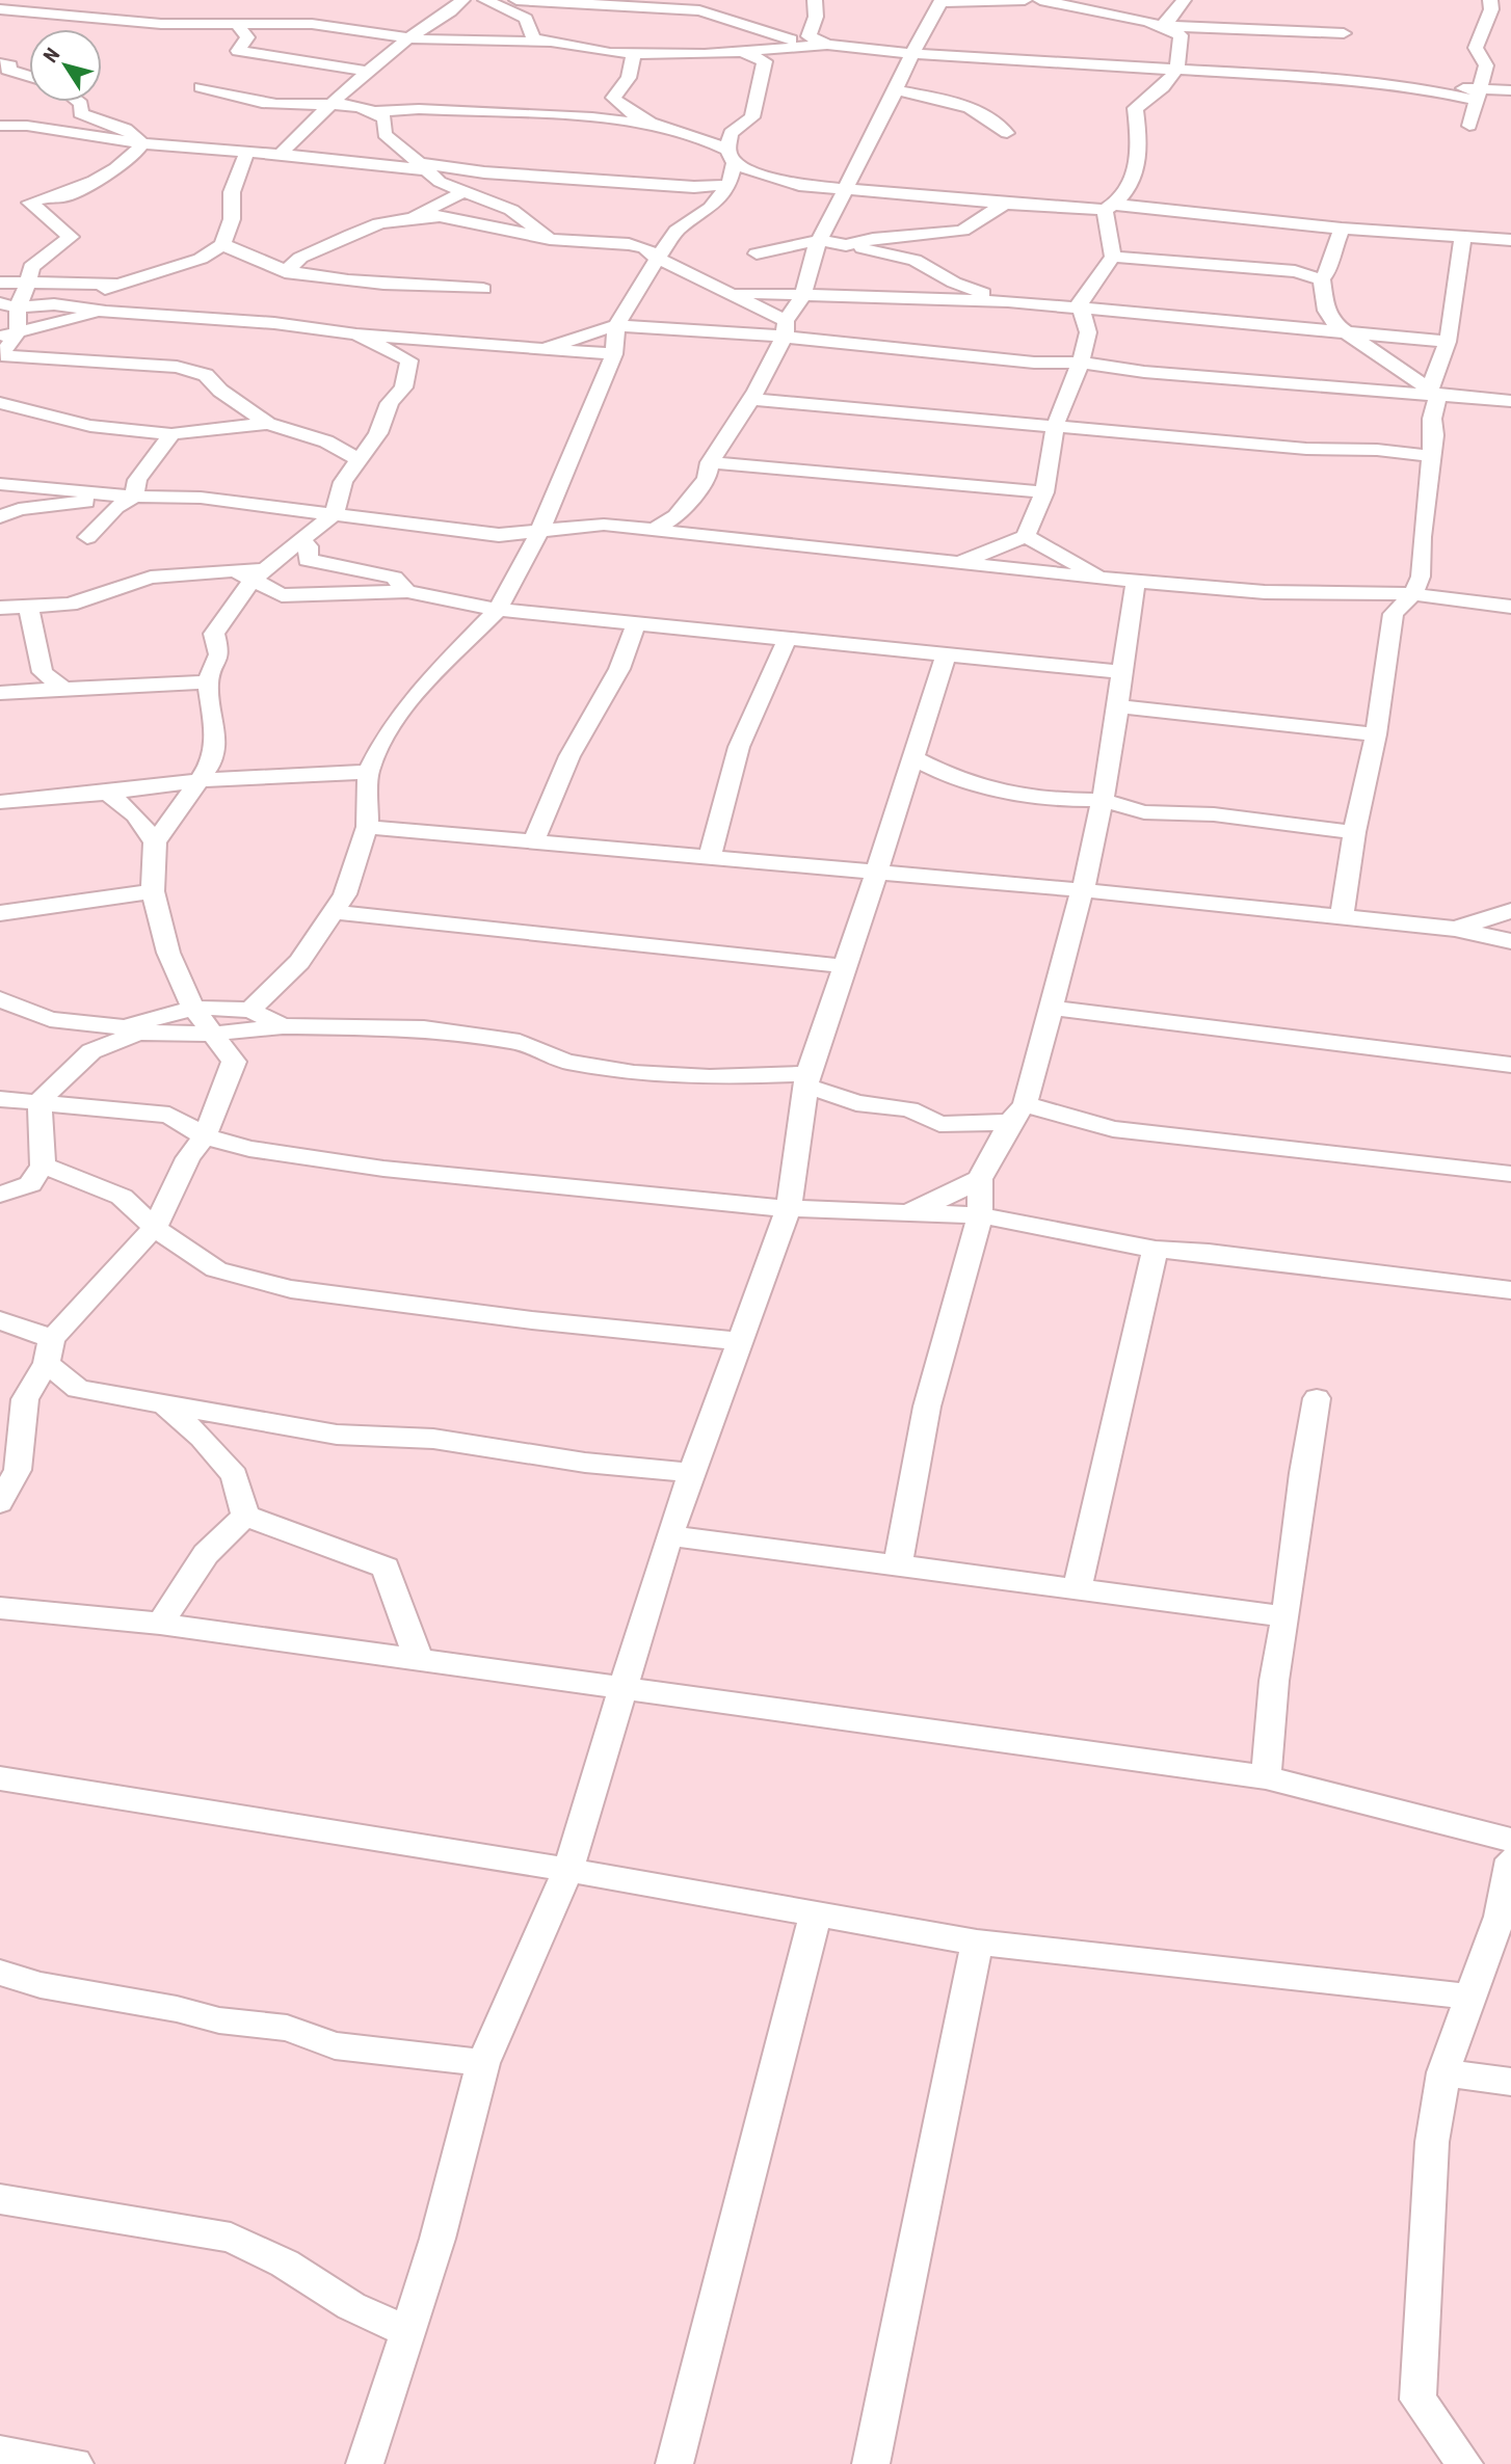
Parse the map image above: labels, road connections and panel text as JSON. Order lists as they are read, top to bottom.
{
  "north": "top left"
}
